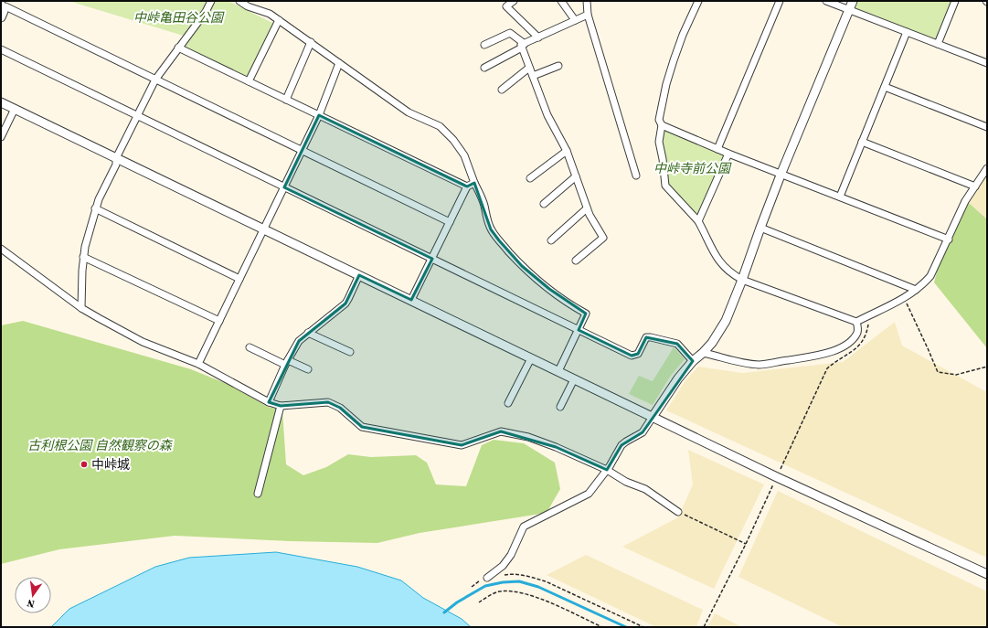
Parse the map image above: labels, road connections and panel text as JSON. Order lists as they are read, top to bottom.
{
  "parks": ["中峠亀田谷公園", "中峠寺前公園", "古利根公園 自然観察の森"],
  "places": ["中峠城"],
  "north": "bottom"
}
